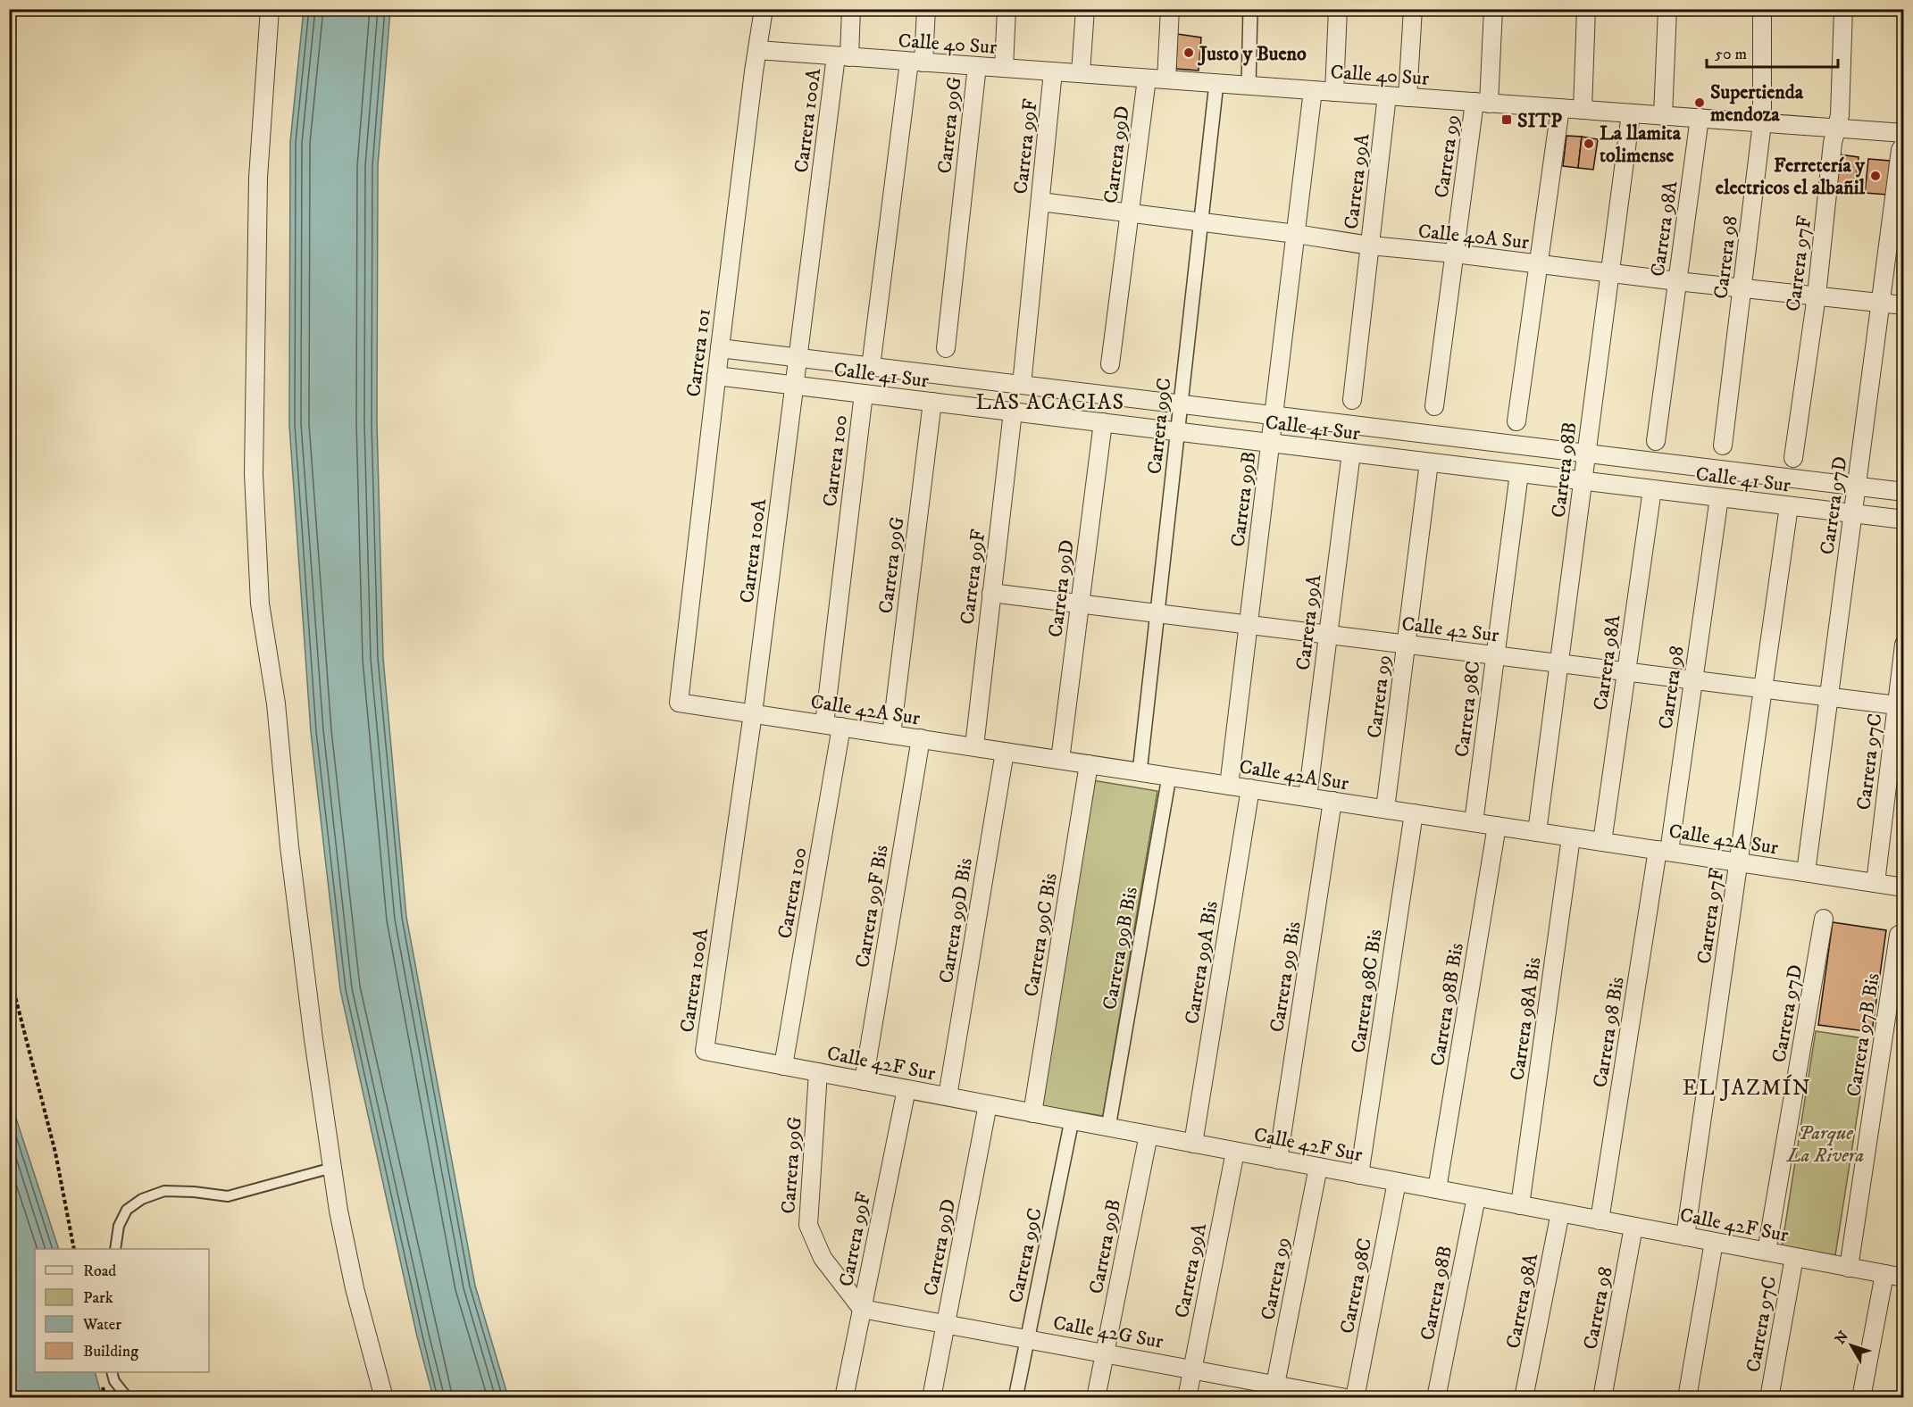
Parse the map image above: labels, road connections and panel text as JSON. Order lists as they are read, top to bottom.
{
  "streets": {
    "street": [
      "Calle 40 Sur",
      "Carrera 100A",
      "Carrera 99G",
      "Carrera 99F",
      "Carrera 99D",
      "Carrera 99",
      "Carrera 99A",
      "Carrera 98A",
      "Calle 40A Sur",
      "Carrera 98",
      "Carrera 97F",
      "Carrera 101",
      "Calle 41 Sur",
      "Carrera 99C",
      "Carrera 100",
      "Carrera 98B",
      "Carrera 99B",
      "Carrera 97D",
      "Calle 42 Sur",
      "Calle 42A Sur",
      "Carrera 98C",
      "Carrera 97C",
      "Carrera 99F Bis",
      "Carrera 99D Bis",
      "Carrera 99C Bis",
      "Carrera 99B Bis",
      "Carrera 99A Bis",
      "Carrera 99 Bis",
      "Carrera 98C Bis",
      "Carrera 98B Bis",
      "Carrera 98A Bis",
      "Carrera 98 Bis",
      "Carrera 97B Bis",
      "Calle 42F Sur",
      "Calle 42G Sur"
    ]
  },
  "crossings": [
    ["Calle 40 Sur", "Carrera 100A"],
    ["Calle 40 Sur", "Carrera 99G"],
    ["Calle 40 Sur", "Carrera 99F"],
    ["Calle 40 Sur", "Carrera 99D"],
    ["Calle 40 Sur", "Carrera 99"],
    ["Calle 40 Sur", "Carrera 99A"],
    ["Calle 40 Sur", "Carrera 98A"],
    ["Calle 40 Sur", "Carrera 98"],
    ["Calle 40 Sur", "Carrera 97F"],
    ["Calle 40 Sur", "Carrera 101"],
    ["Calle 40 Sur", "Carrera 99C"],
    ["Calle 40 Sur", "Carrera 98B"],
    ["Calle 40 Sur", "Carrera 99B"],
    ["Carrera 100A", "Calle 41 Sur"],
    ["Carrera 100A", "Calle 42A Sur"],
    ["Carrera 100A", "Calle 42F Sur"],
    ["Carrera 99G", "Carrera 99F"],
    ["Carrera 99G", "Calle 41 Sur"],
    ["Carrera 99G", "Calle 42A Sur"],
    ["Carrera 99G", "Calle 42F Sur"],
    ["Carrera 99G", "Calle 42G Sur"],
    ["Carrera 99F", "Calle 40A Sur"],
    ["Carrera 99F", "Calle 41 Sur"],
    ["Carrera 99F", "Calle 42 Sur"],
    ["Carrera 99F", "Calle 42A Sur"],
    ["Carrera 99F", "Calle 42F Sur"],
    ["Carrera 99F", "Calle 42G Sur"],
    ["Carrera 99D", "Calle 40A Sur"],
    ["Carrera 99D", "Calle 41 Sur"],
    ["Carrera 99D", "Calle 42 Sur"],
    ["Carrera 99D", "Calle 42A Sur"],
    ["Carrera 99D", "Calle 42F Sur"],
    ["Carrera 99D", "Calle 42G Sur"],
    ["Carrera 99", "Calle 40A Sur"],
    ["Carrera 99", "Calle 41 Sur"],
    ["Carrera 99", "Calle 42 Sur"],
    ["Carrera 99", "Calle 42A Sur"],
    ["Carrera 99", "Calle 42F Sur"],
    ["Carrera 99", "Calle 42G Sur"],
    ["Carrera 99A", "Calle 40A Sur"],
    ["Carrera 99A", "Calle 41 Sur"],
    ["Carrera 99A", "Calle 42 Sur"],
    ["Carrera 99A", "Calle 42A Sur"],
    ["Carrera 99A", "Calle 42F Sur"],
    ["Carrera 99A", "Calle 42G Sur"],
    ["Carrera 98A", "Calle 40A Sur"],
    ["Carrera 98A", "Calle 41 Sur"],
    ["Carrera 98A", "Calle 42 Sur"],
    ["Carrera 98A", "Calle 42A Sur"],
    ["Carrera 98A", "Calle 42F Sur"],
    ["Calle 40A Sur", "Carrera 98"],
    ["Calle 40A Sur", "Carrera 97F"],
    ["Calle 40A Sur", "Carrera 99C"],
    ["Calle 40A Sur", "Carrera 98B"],
    ["Calle 40A Sur", "Carrera 99B"],
    ["Calle 40A Sur", "Carrera 97D"],
    ["Carrera 98", "Calle 41 Sur"],
    ["Carrera 98", "Calle 42 Sur"],
    ["Carrera 98", "Calle 42A Sur"],
    ["Carrera 98", "Carrera 98 Bis"],
    ["Carrera 98", "Calle 42F Sur"],
    ["Carrera 97F", "Calle 41 Sur"],
    ["Carrera 97F", "Calle 42 Sur"],
    ["Carrera 97F", "Calle 42A Sur"],
    ["Carrera 97F", "Calle 42F Sur"],
    ["Carrera 101", "Calle 41 Sur"],
    ["Carrera 101", "Calle 42A Sur"],
    ["Calle 41 Sur", "Carrera 99C"],
    ["Calle 41 Sur", "Carrera 100"],
    ["Calle 41 Sur", "Carrera 98B"],
    ["Calle 41 Sur", "Carrera 99B"],
    ["Calle 41 Sur", "Carrera 97D"],
    ["Calle 41 Sur", "Carrera 98C"],
    ["Carrera 99C", "Calle 42 Sur"],
    ["Carrera 99C", "Calle 42A Sur"],
    ["Carrera 99C", "Calle 42F Sur"],
    ["Carrera 99C", "Calle 42G Sur"],
    ["Carrera 100", "Calle 42A Sur"],
    ["Carrera 100", "Calle 42F Sur"],
    ["Carrera 98B", "Calle 42 Sur"],
    ["Carrera 98B", "Calle 42A Sur"],
    ["Carrera 98B", "Calle 42F Sur"],
    ["Carrera 99B", "Calle 42 Sur"],
    ["Carrera 99B", "Calle 42A Sur"],
    ["Carrera 99B", "Calle 42F Sur"],
    ["Carrera 99B", "Calle 42G Sur"],
    ["Carrera 97D", "Calle 42 Sur"],
    ["Carrera 97D", "Calle 42A Sur"],
    ["Carrera 97D", "Calle 42F Sur"],
    ["Calle 42 Sur", "Carrera 98C"],
    ["Calle 42 Sur", "Carrera 97C"],
    ["Calle 42A Sur", "Carrera 98C"],
    ["Calle 42A Sur", "Carrera 97C"],
    ["Calle 42A Sur", "Carrera 99F Bis"],
    ["Calle 42A Sur", "Carrera 99D Bis"],
    ["Calle 42A Sur", "Carrera 99C Bis"],
    ["Calle 42A Sur", "Carrera 99B Bis"],
    ["Calle 42A Sur", "Carrera 99A Bis"],
    ["Calle 42A Sur", "Carrera 99 Bis"],
    ["Calle 42A Sur", "Carrera 98C Bis"],
    ["Calle 42A Sur", "Carrera 98B Bis"],
    ["Calle 42A Sur", "Carrera 98A Bis"],
    ["Calle 42A Sur", "Carrera 98 Bis"],
    ["Carrera 98C", "Calle 42F Sur"],
    ["Carrera 97C", "Calle 42F Sur"],
    ["Carrera 99F Bis", "Calle 42F Sur"],
    ["Carrera 99D Bis", "Calle 42F Sur"],
    ["Carrera 99C Bis", "Calle 42F Sur"],
    ["Carrera 99B Bis", "Calle 42F Sur"],
    ["Carrera 99A Bis", "Calle 42F Sur"],
    ["Carrera 99 Bis", "Calle 42F Sur"],
    ["Carrera 98C Bis", "Calle 42F Sur"],
    ["Carrera 98B Bis", "Calle 42F Sur"],
    ["Carrera 98A Bis", "Calle 42F Sur"],
    ["Carrera 98 Bis", "Calle 42F Sur"],
    ["Carrera 97B Bis", "Calle 42F Sur"]
  ],
  "districts": ["LAS ACACIAS", "EL JAZMÍN"],
  "parks": ["Parque La Rivera"],
  "places": {
    "other": [
      "Justo y Bueno",
      "Supertienda mendoza",
      "La llamita tolimense",
      "Ferretería y electricos el albañil"
    ],
    "transit": ["SITP"]
  },
  "legend": [
    "Road",
    "Park",
    "Water",
    "Building"
  ],
  "scale_bar": "50 m",
  "north": "top left"
}
